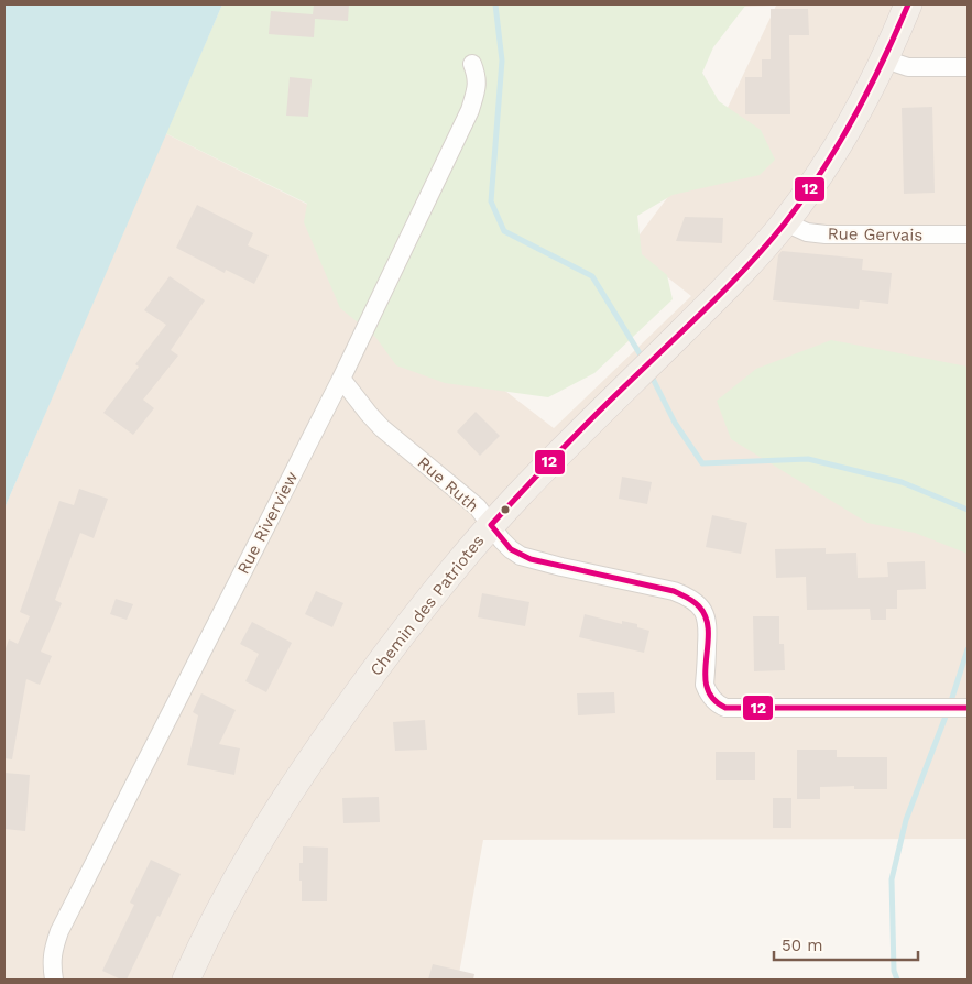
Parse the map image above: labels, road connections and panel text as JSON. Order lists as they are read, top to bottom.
{
  "streets": {
    "main road": ["Chemin des Patriotes"],
    "street": ["Rue Gervais", "Rue Ruth", "Rue Riverview"]
  },
  "crossings": [
    ["Rue Gervais", "Chemin des Patriotes"],
    ["Rue Ruth", "Rue Riverview"],
    ["Rue Ruth", "Chemin des Patriotes"]
  ],
  "lines": ["transit line 12"],
  "scale_bar": "50 m"
}
